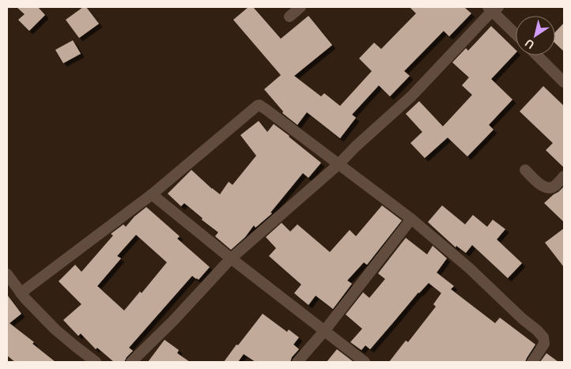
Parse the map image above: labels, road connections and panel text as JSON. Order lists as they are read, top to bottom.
{
  "north": "bottom left"
}
